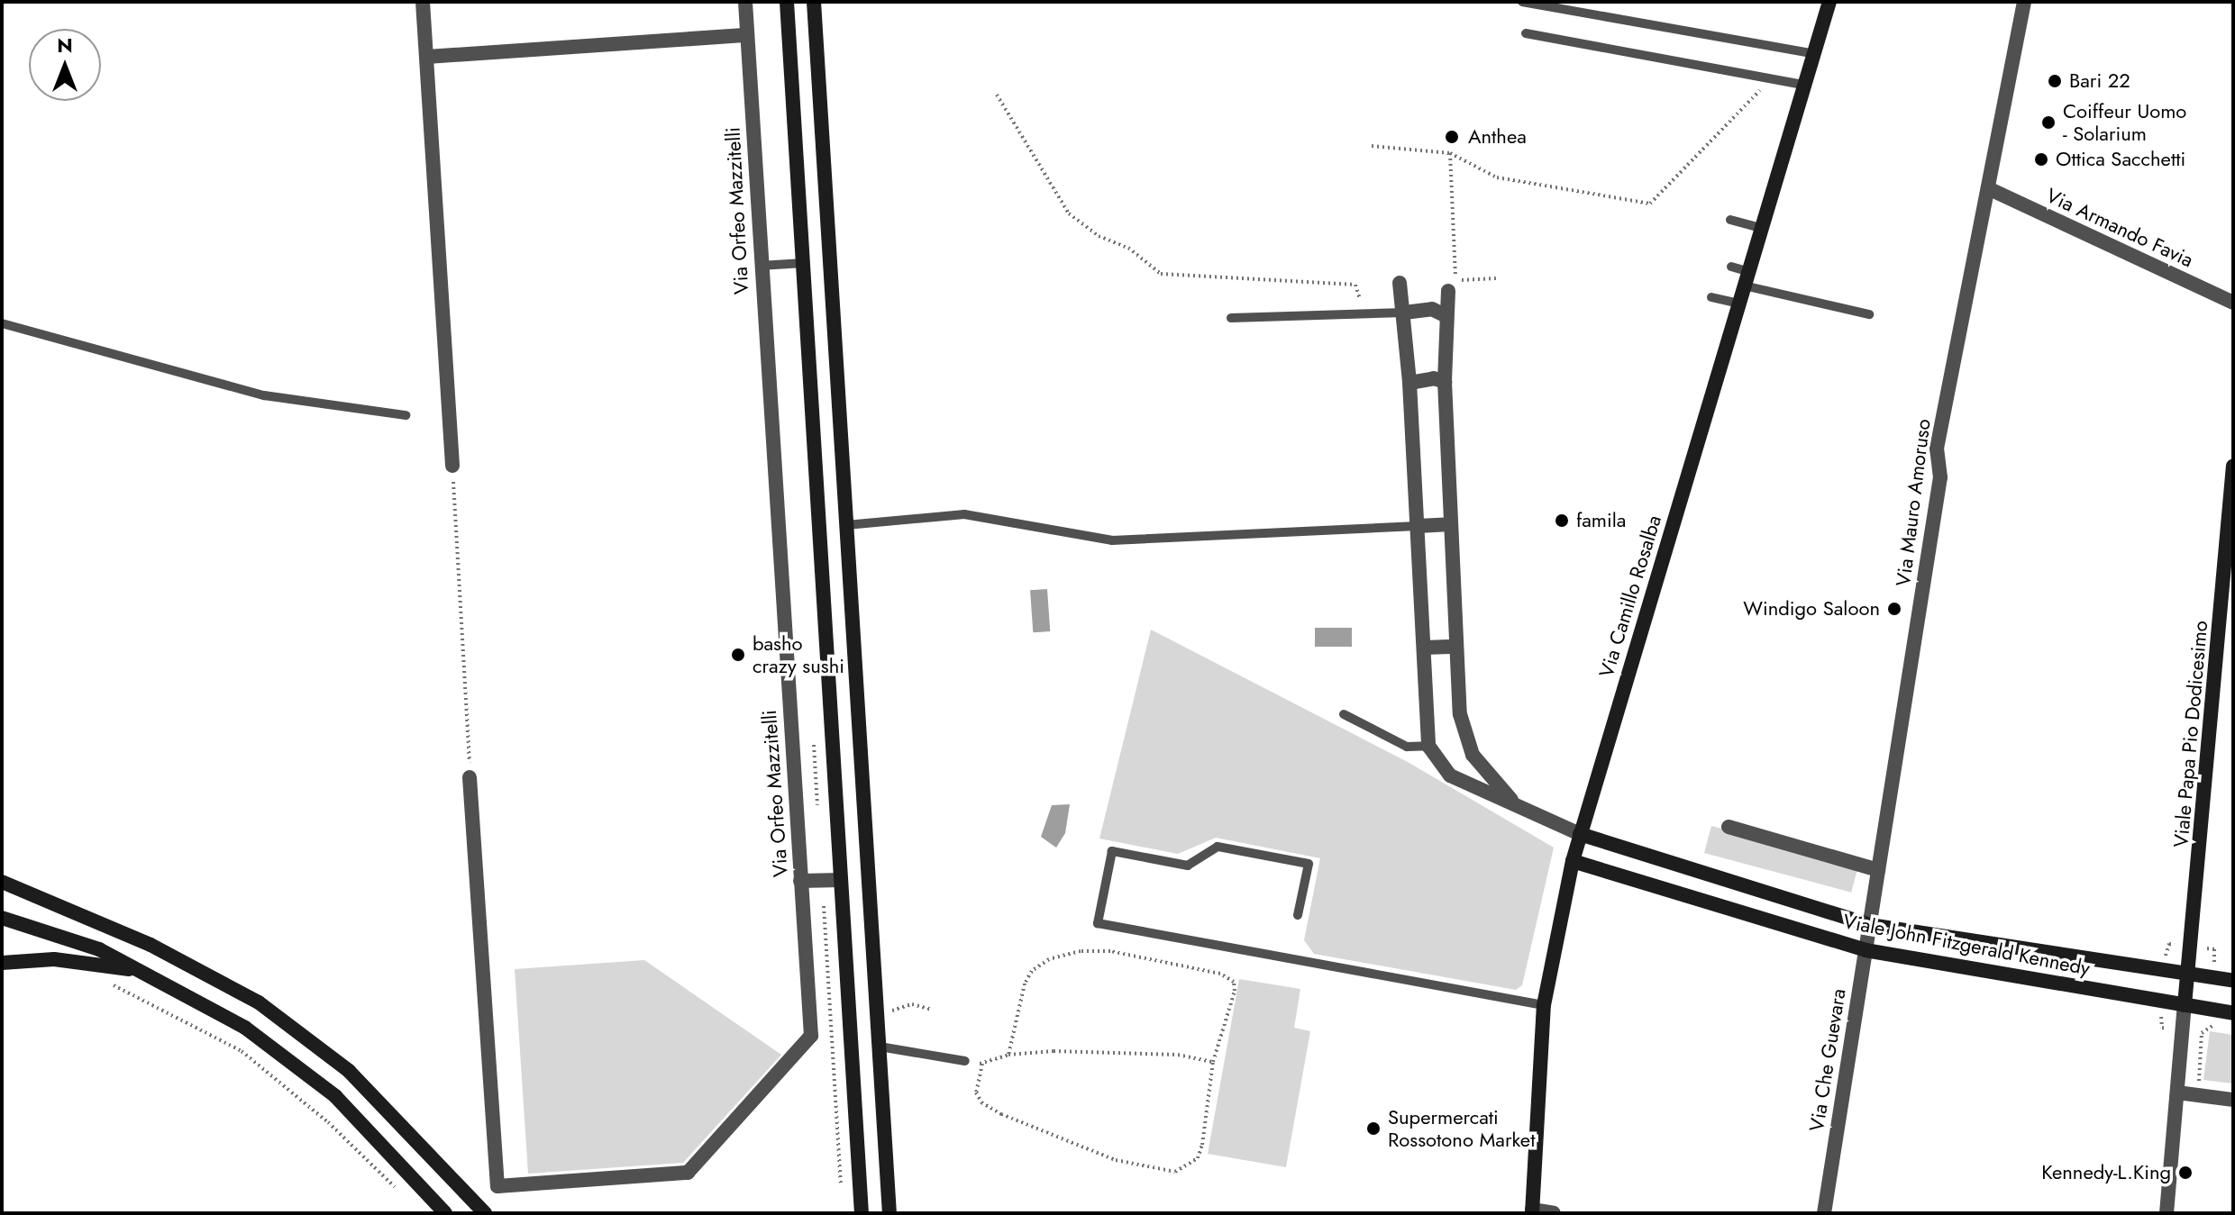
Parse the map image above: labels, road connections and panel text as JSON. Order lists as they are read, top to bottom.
{
  "streets": {
    "main road": ["Via Camillo Rosalba", "Viale Papa Pio Dodicesimo", "Viale John Fitzgerald Kennedy"],
    "street": [
      "Via Orfeo Mazzitelli",
      "Via Armando Favia",
      "Via Mauro Amoruso",
      "Via Che Guevara"
    ]
  },
  "crossings": [
    ["Via Armando Favia", "Via Mauro Amoruso"],
    ["Via Mauro Amoruso", "Viale John Fitzgerald Kennedy"],
    ["Via Mauro Amoruso", "Via Che Guevara"],
    ["Via Camillo Rosalba", "Viale John Fitzgerald Kennedy"],
    ["Viale Papa Pio Dodicesimo", "Viale John Fitzgerald Kennedy"],
    ["Viale John Fitzgerald Kennedy", "Via Che Guevara"]
  ],
  "places": [
    "Bari 22",
    "Coiffeur Uomo - Solarium",
    "Anthea",
    "Ottica Sacchetti",
    "famila",
    "Windigo Saloon",
    "basho crazy sushi",
    "Supermercati Rossotono Market",
    "Kennedy-L.King"
  ],
  "north": "top"
}
